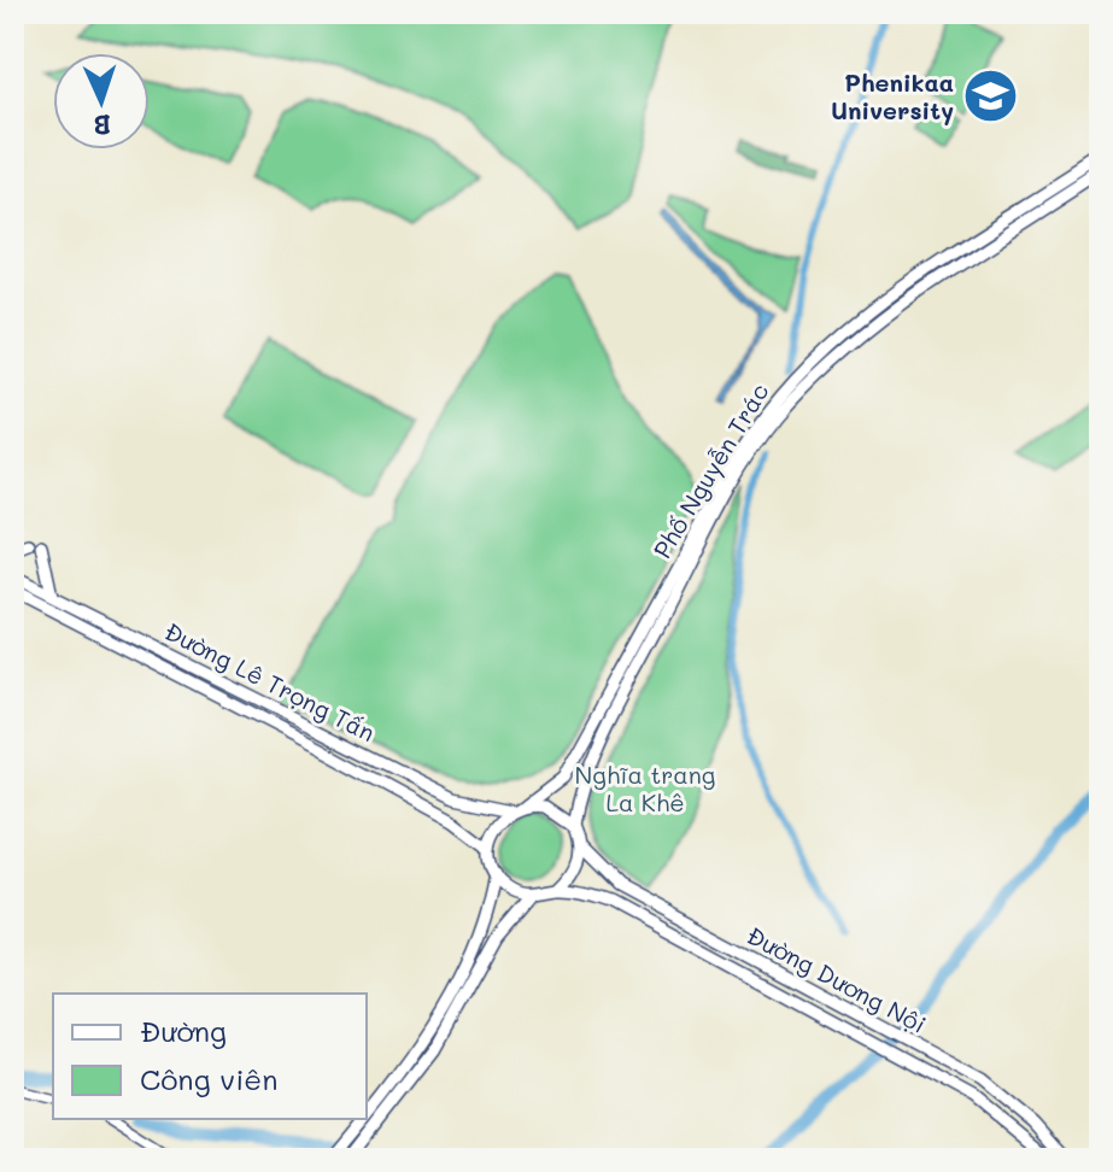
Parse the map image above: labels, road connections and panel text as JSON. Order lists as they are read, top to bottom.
{
  "streets": {
    "main road": ["Phố Nguyễn Trác", "Đường Lê Trọng Tấn", "Đường Dương Nội"]
  },
  "crossings": [
    ["Phố Nguyễn Trác", "Đường Lê Trọng Tấn"],
    ["Phố Nguyễn Trác", "Đường Dương Nội"],
    ["Đường Lê Trọng Tấn", "Đường Dương Nội"]
  ],
  "parks": ["Nghĩa trang La Khê"],
  "places": {
    "school or university": ["Phenikaa University"]
  },
  "legend": ["Đường", "Công viên"],
  "north": "bottom"
}
